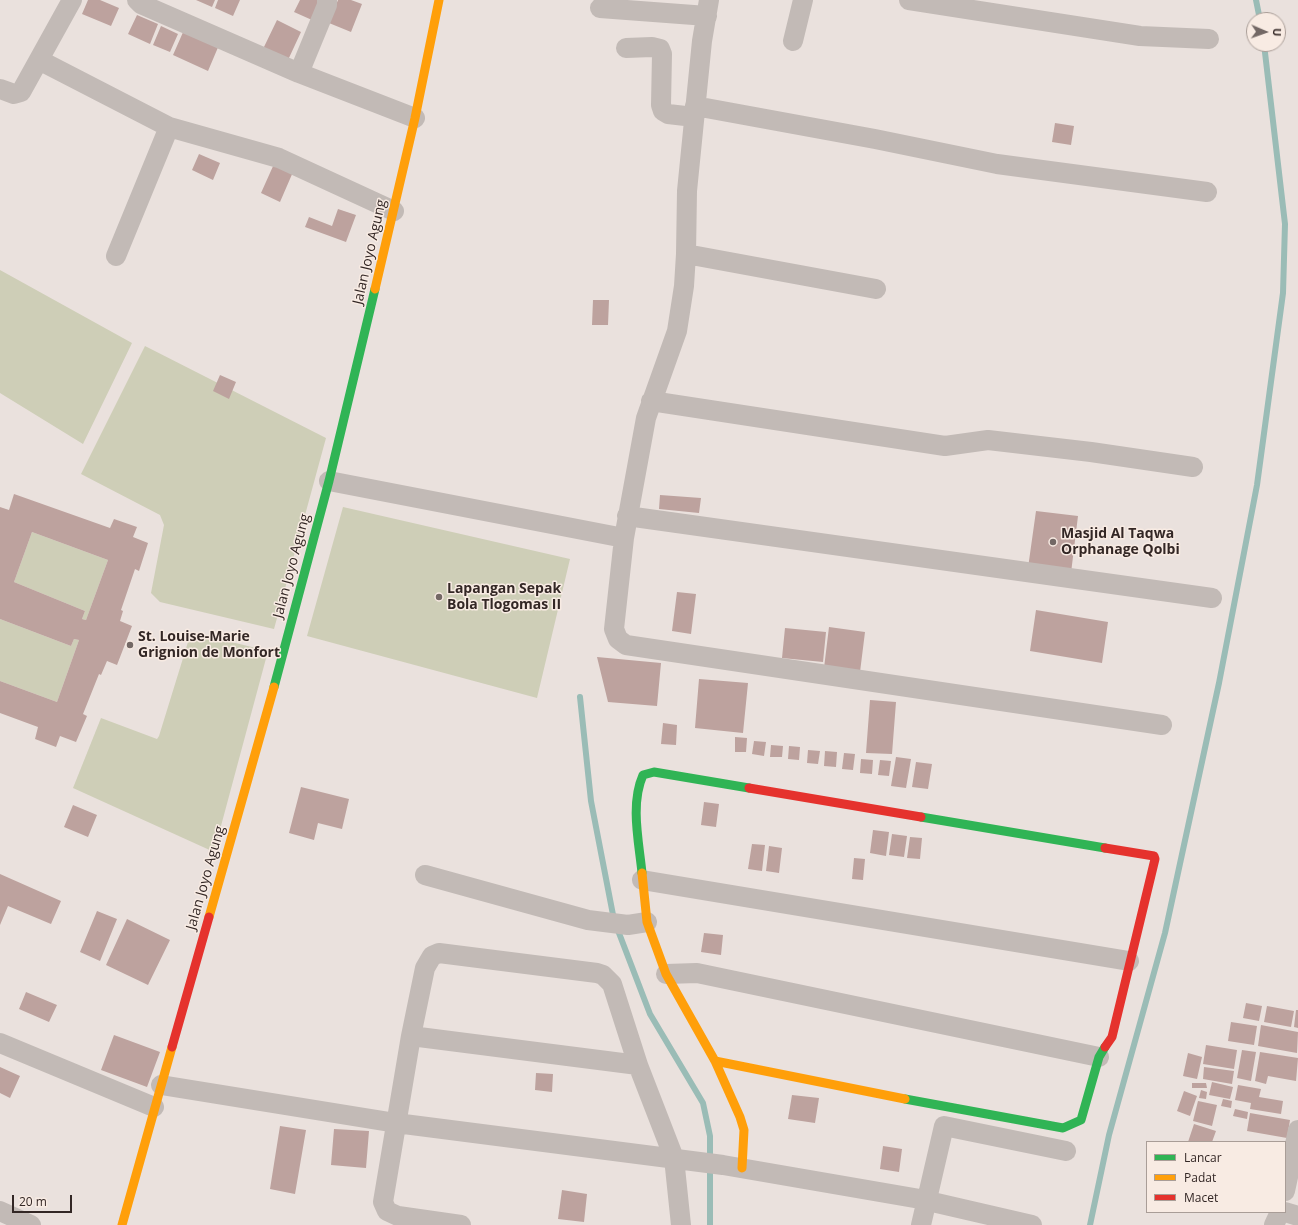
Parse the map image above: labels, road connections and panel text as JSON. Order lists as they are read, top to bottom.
{
  "streets": {
    "street": ["Jalan Joyo Agung"]
  },
  "places": ["Masjid Al Taqwa Orphanage Qolbi", "Lapangan Sepak Bola Tlogomas II", "St. Louise-Marie Grignion de Monfort"],
  "legend": ["Lancar", "Padat", "Macet"],
  "scale_bar": "20 m",
  "north": "right"
}
